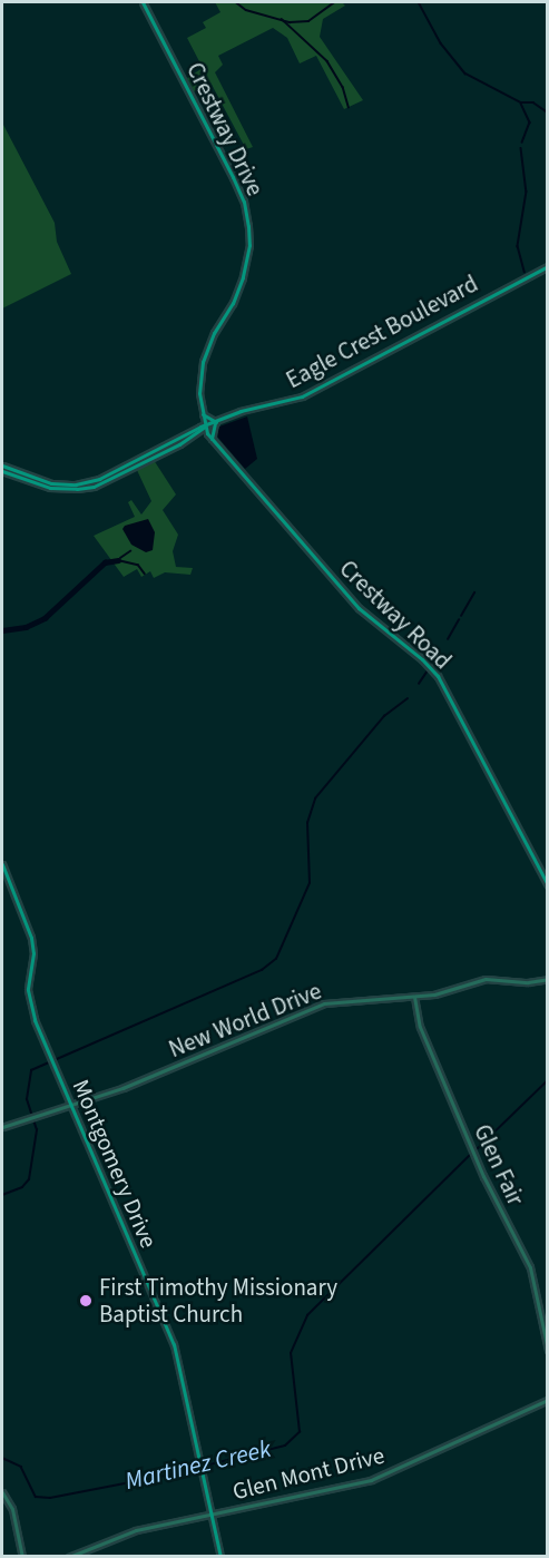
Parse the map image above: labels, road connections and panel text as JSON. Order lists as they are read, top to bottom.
{
  "streets": {
    "main road": [
      "Crestway Drive",
      "Eagle Crest Boulevard",
      "Crestway Road",
      "Montgomery Drive"
    ],
    "street": ["New World Drive", "Glen Fair", "Glen Mont Drive"]
  },
  "crossings": [
    ["Crestway Drive", "Eagle Crest Boulevard"],
    ["Crestway Drive", "Crestway Road"],
    ["Eagle Crest Boulevard", "Crestway Road"],
    ["New World Drive", "Montgomery Drive"],
    ["New World Drive", "Glen Fair"],
    ["Montgomery Drive", "Glen Mont Drive"]
  ],
  "water": ["Martinez Creek"],
  "places": ["First Timothy Missionary Baptist Church"]
}
